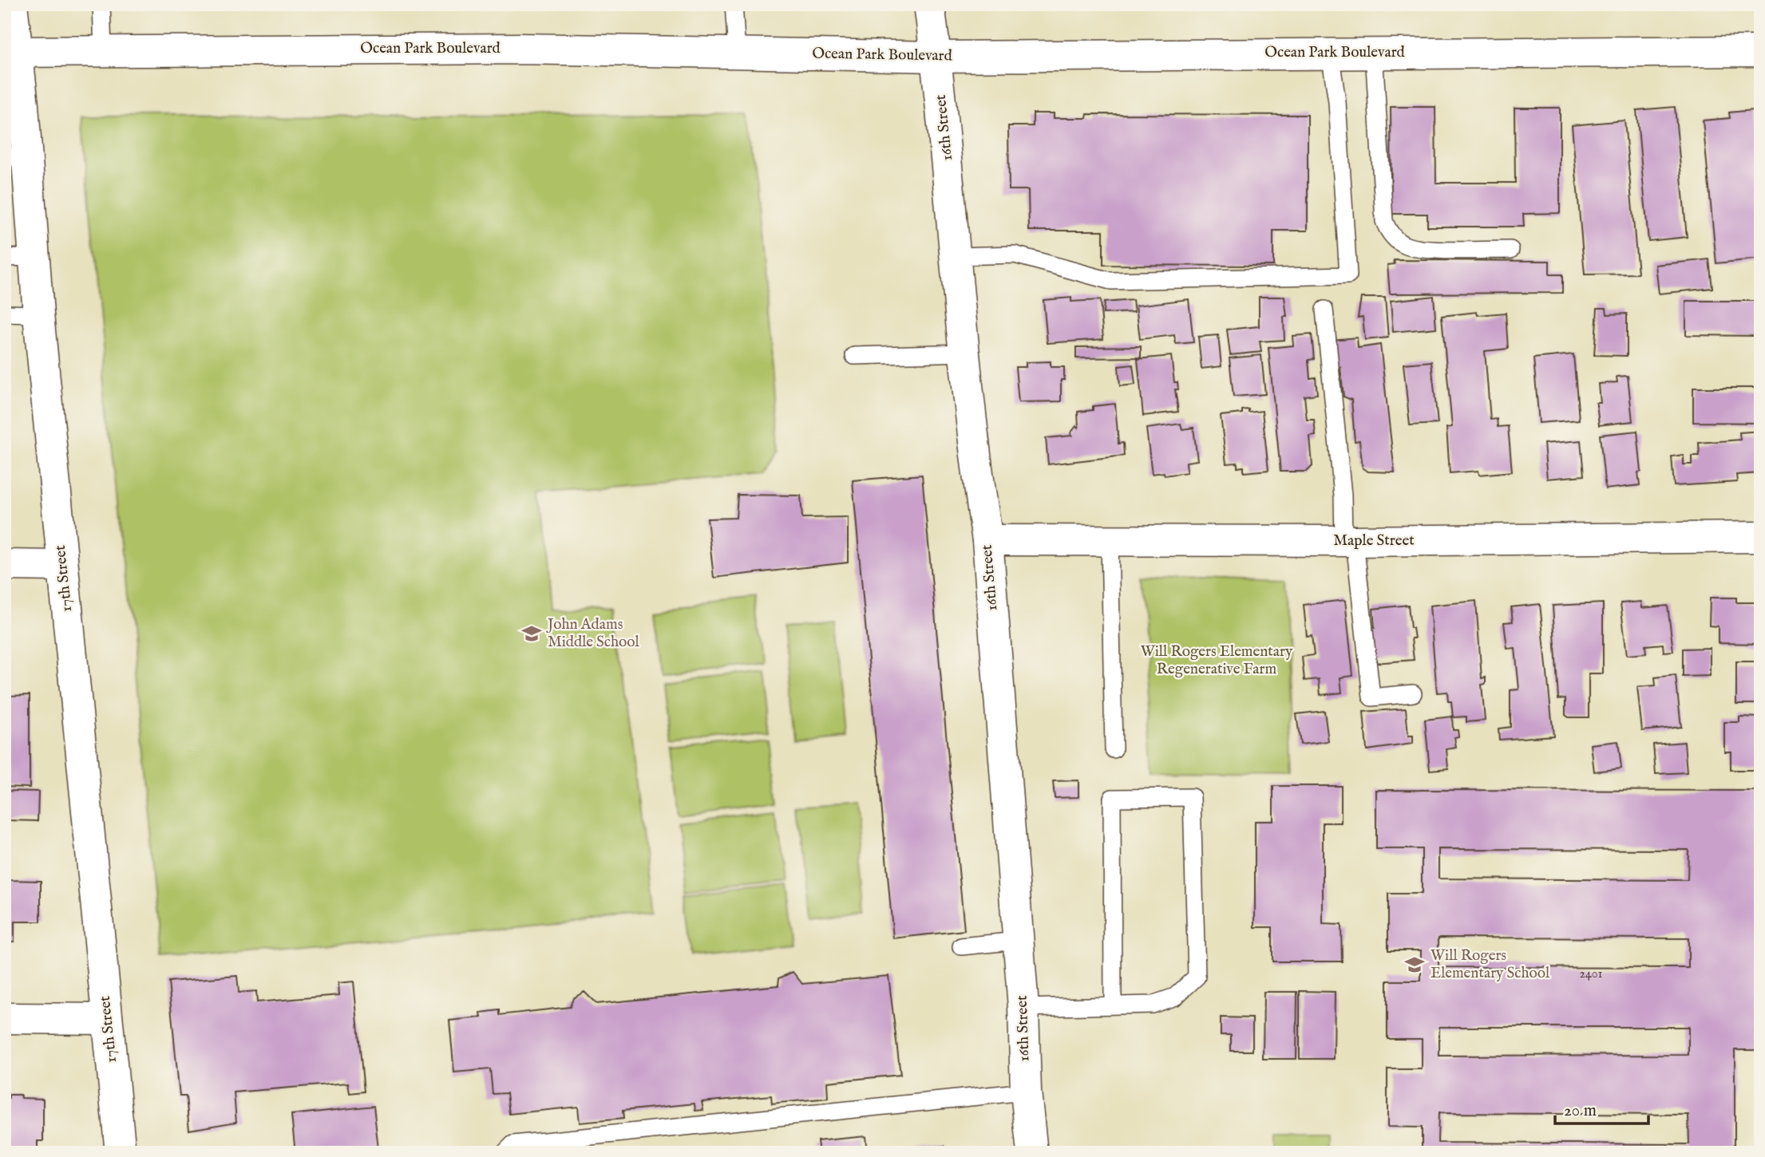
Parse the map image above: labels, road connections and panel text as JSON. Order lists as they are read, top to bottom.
{
  "streets": {
    "street": [
      "Ocean Park Boulevard",
      "16th Street",
      "Maple Street",
      "17th Street"
    ]
  },
  "crossings": [
    ["Ocean Park Boulevard", "16th Street"],
    ["Ocean Park Boulevard", "17th Street"],
    ["16th Street", "Maple Street"]
  ],
  "parks": ["Will Rogers Elementary Regenerative Farm"],
  "places": {
    "school or university": ["John Adams Middle School", "Will Rogers Elementary School"]
  },
  "house_numbers": ["2401"],
  "scale_bar": "20 m"
}
